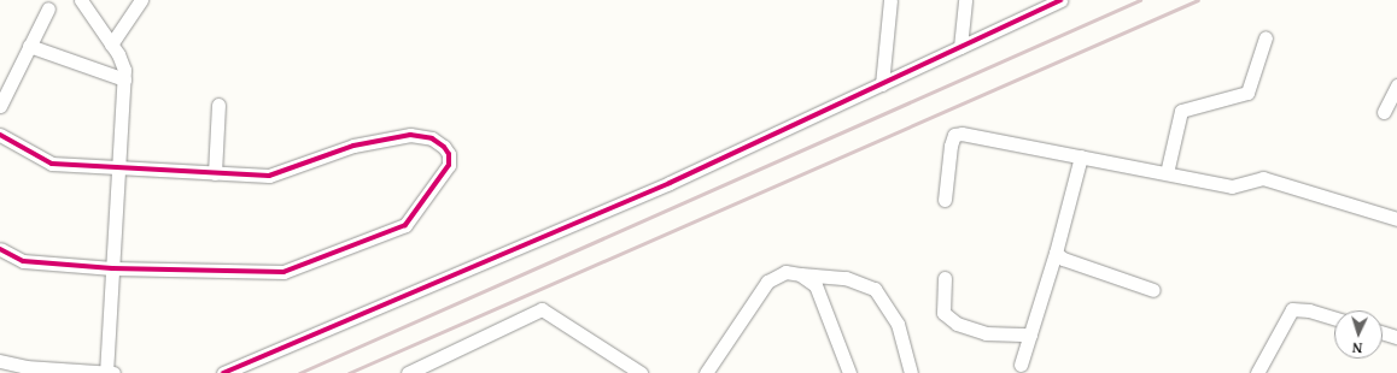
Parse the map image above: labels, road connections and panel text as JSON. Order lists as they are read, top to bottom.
{
  "north": "bottom"
}
